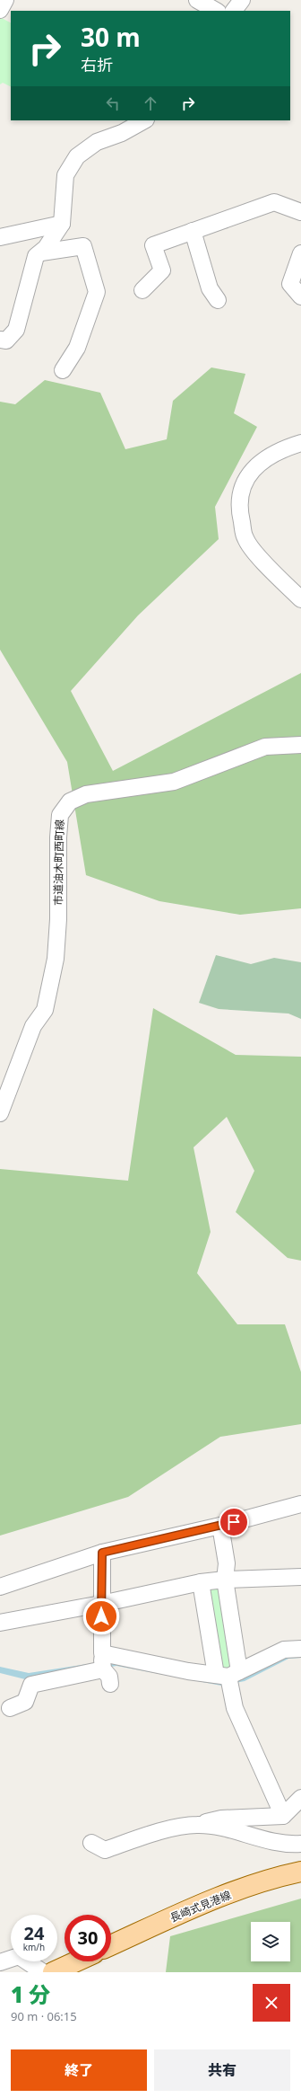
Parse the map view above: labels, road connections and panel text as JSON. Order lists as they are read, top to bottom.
{
  "streets": {
    "main road": ["長崎式見港線"],
    "street": ["市道油木町西町線"]
  },
  "page": {
    "turn": ["30 m", "右折"],
    "speed": "24 km/h",
    "limit": "30",
    "heading": ["1 分", "90 m · 06:15"],
    "buttons": ["終了", "共有"]
  }
}
